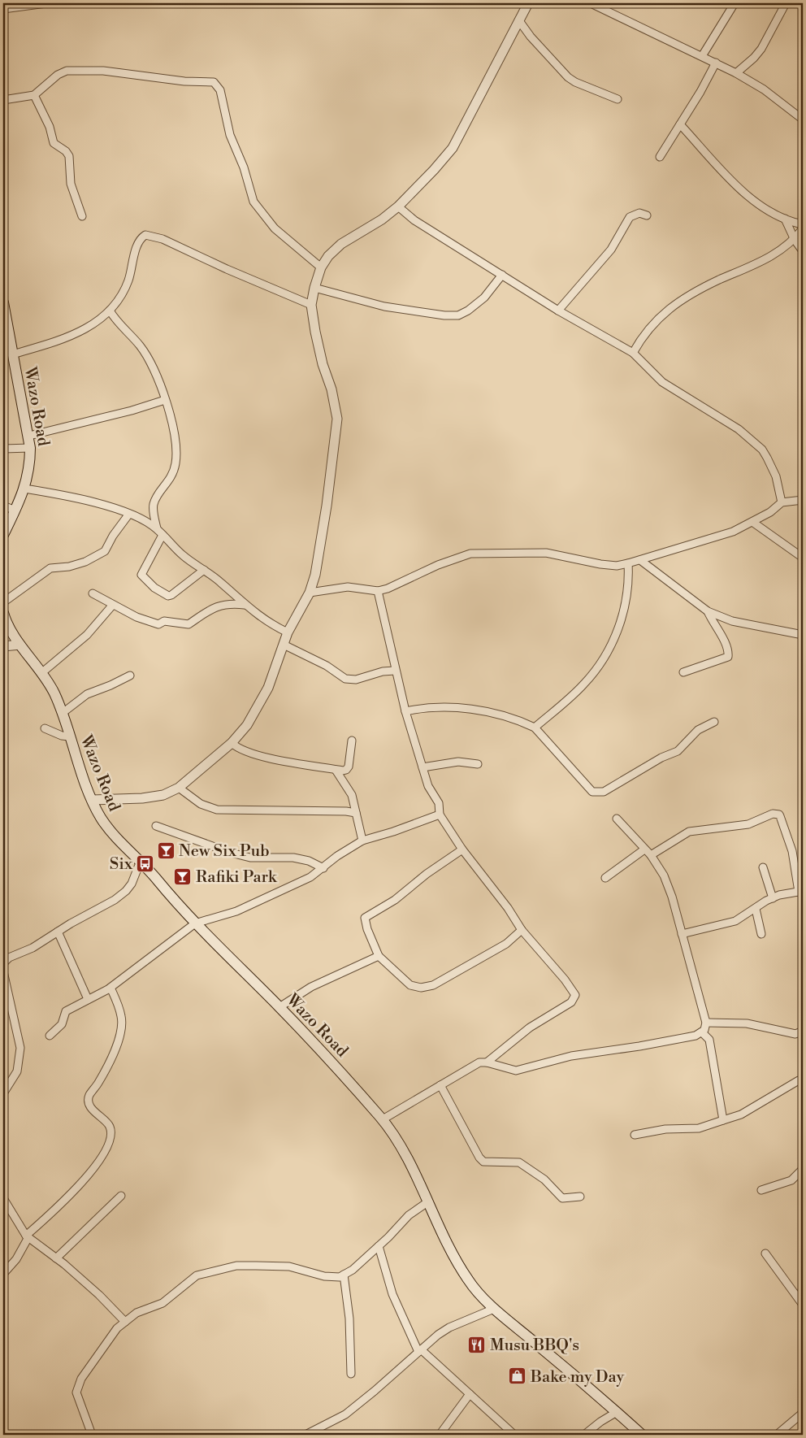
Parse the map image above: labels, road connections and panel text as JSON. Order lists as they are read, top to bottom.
{
  "streets": {
    "main road": ["Wazo Road"]
  },
  "places": {
    "bar": ["New Six Pub", "Rafiki Park"],
    "bus stop": ["Six"],
    "restaurant": ["Musu BBQ's"],
    "shop": ["Bake my Day"]
  }
}
